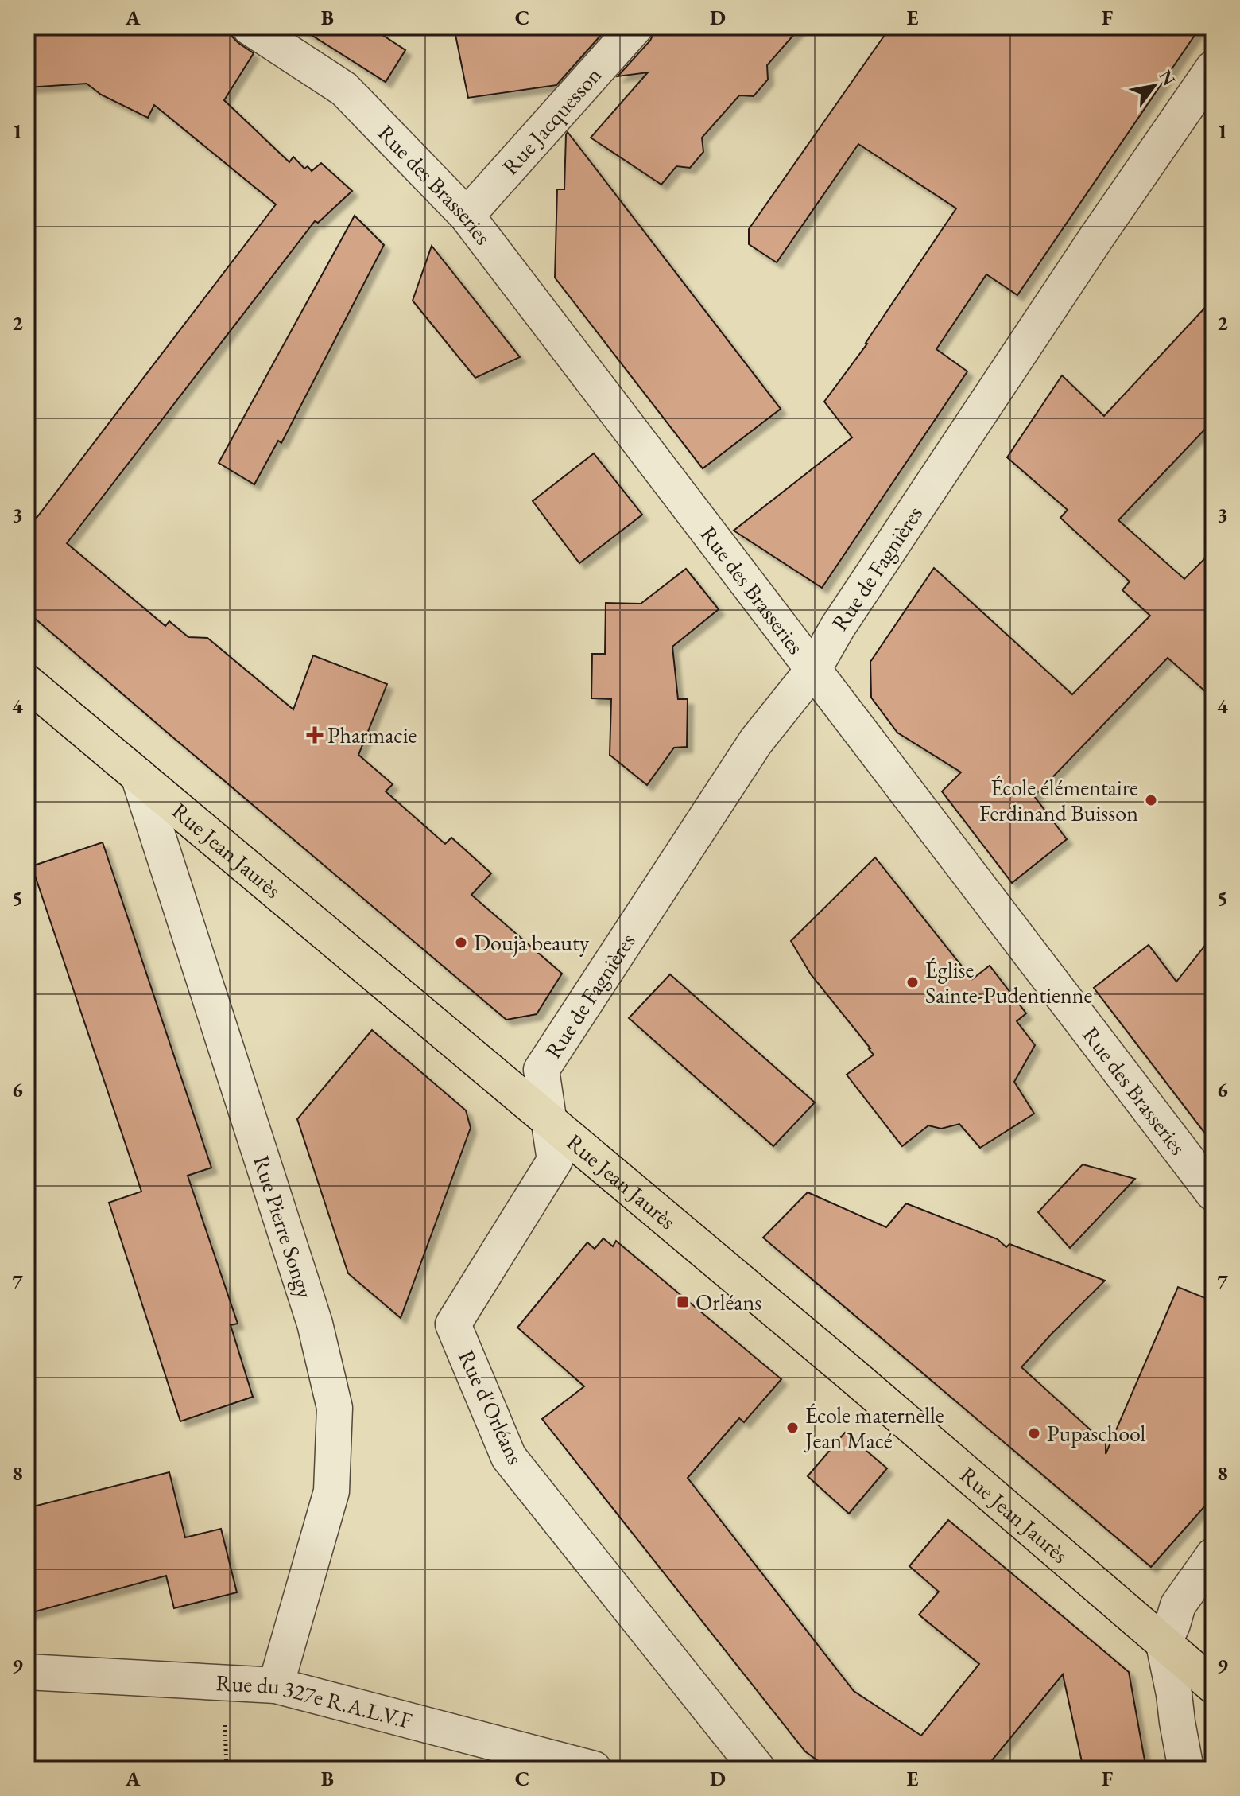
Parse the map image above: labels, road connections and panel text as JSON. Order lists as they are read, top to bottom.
{
  "streets": {
    "main road": ["Rue Jean Jaurès"],
    "street": [
      "Rue Jacquesson",
      "Rue des Brasseries",
      "Rue de Fagnières",
      "Rue Pierre Songy",
      "Rue d'Orléans",
      "Rue du 327e R.A.L.V.F"
    ]
  },
  "crossings": [
    ["Rue Jacquesson", "Rue des Brasseries"],
    ["Rue des Brasseries", "Rue de Fagnières"],
    ["Rue de Fagnières", "Rue d'Orléans"],
    ["Rue Jean Jaurès", "Rue Pierre Songy"],
    ["Rue Jean Jaurès", "Rue d'Orléans"],
    ["Rue Pierre Songy", "Rue du 327e R.A.L.V.F"]
  ],
  "places": {
    "health": ["Pharmacie"],
    "other": [
      "École élémentaire Ferdinand Buisson",
      "Douja beauty",
      "Église Sainte-Pudentienne",
      "École maternelle Jean Macé",
      "Pupaschool"
    ],
    "transit": ["Orléans"]
  },
  "north": "top right",
  "grid": {
    "columns": [
      "A",
      "B",
      "C",
      "D",
      "E",
      "F"
    ],
    "rows": [
      "1",
      "2",
      "3",
      "4",
      "5",
      "6",
      "7",
      "8",
      "9"
    ]
  }
}
